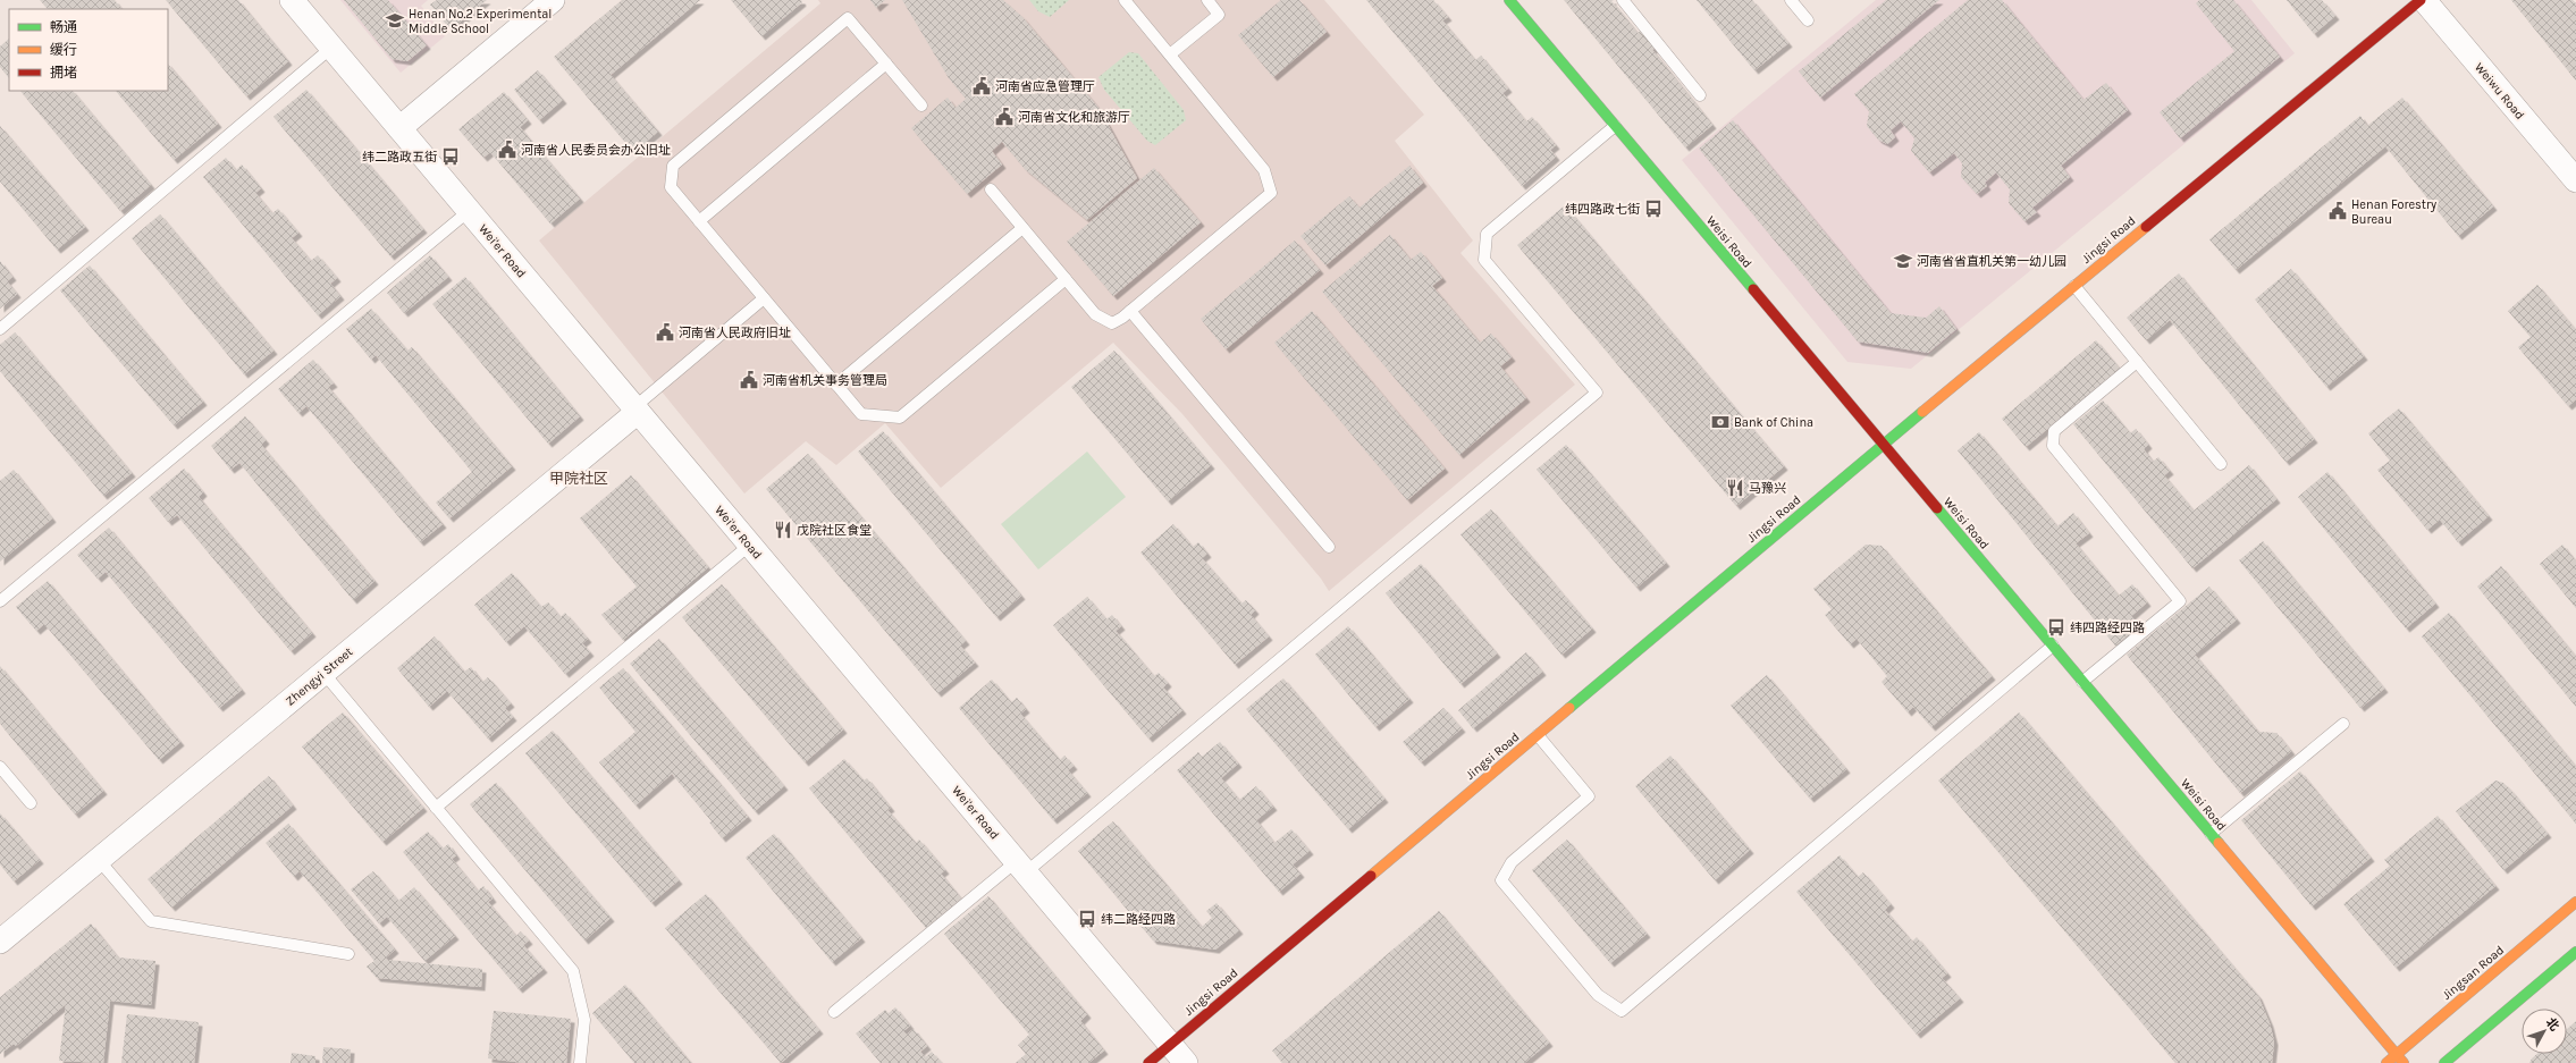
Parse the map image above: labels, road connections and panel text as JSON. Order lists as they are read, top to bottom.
{
  "streets": {
    "street": [
      "Weiwu Road",
      "Jingsi Road",
      "Weisi Road",
      "Wei'er Road",
      "Zhengyi Street",
      "Jingsan Road"
    ]
  },
  "crossings": [
    ["Weiwu Road", "Jingsi Road"],
    ["Jingsi Road", "Weisi Road"],
    ["Jingsi Road", "Wei'er Road"],
    ["Weisi Road", "Jingsan Road"],
    ["Wei'er Road", "Zhengyi Street"]
  ],
  "districts": ["甲院社区"],
  "places": {
    "school or university": ["Henan No.2 Experimental Middle School", "河南省省直机关第一幼儿园"],
    "public building": [
      "河南省应急管理厅",
      "河南省文化和旅游厅",
      "河南省人民委员会办公旧址",
      "Henan Forestry Bureau",
      "河南省人民政府旧址",
      "河南省机关事务管理局"
    ],
    "bus stop": [
      "纬二路政五街",
      "纬四路政七街",
      "纬四路经四路",
      "纬二路经四路"
    ],
    "bank": ["Bank of China"],
    "restaurant": ["马豫兴", "戊院社区食堂"]
  },
  "legend": ["畅通", "缓行", "拥堵"],
  "north": "top right"
}
